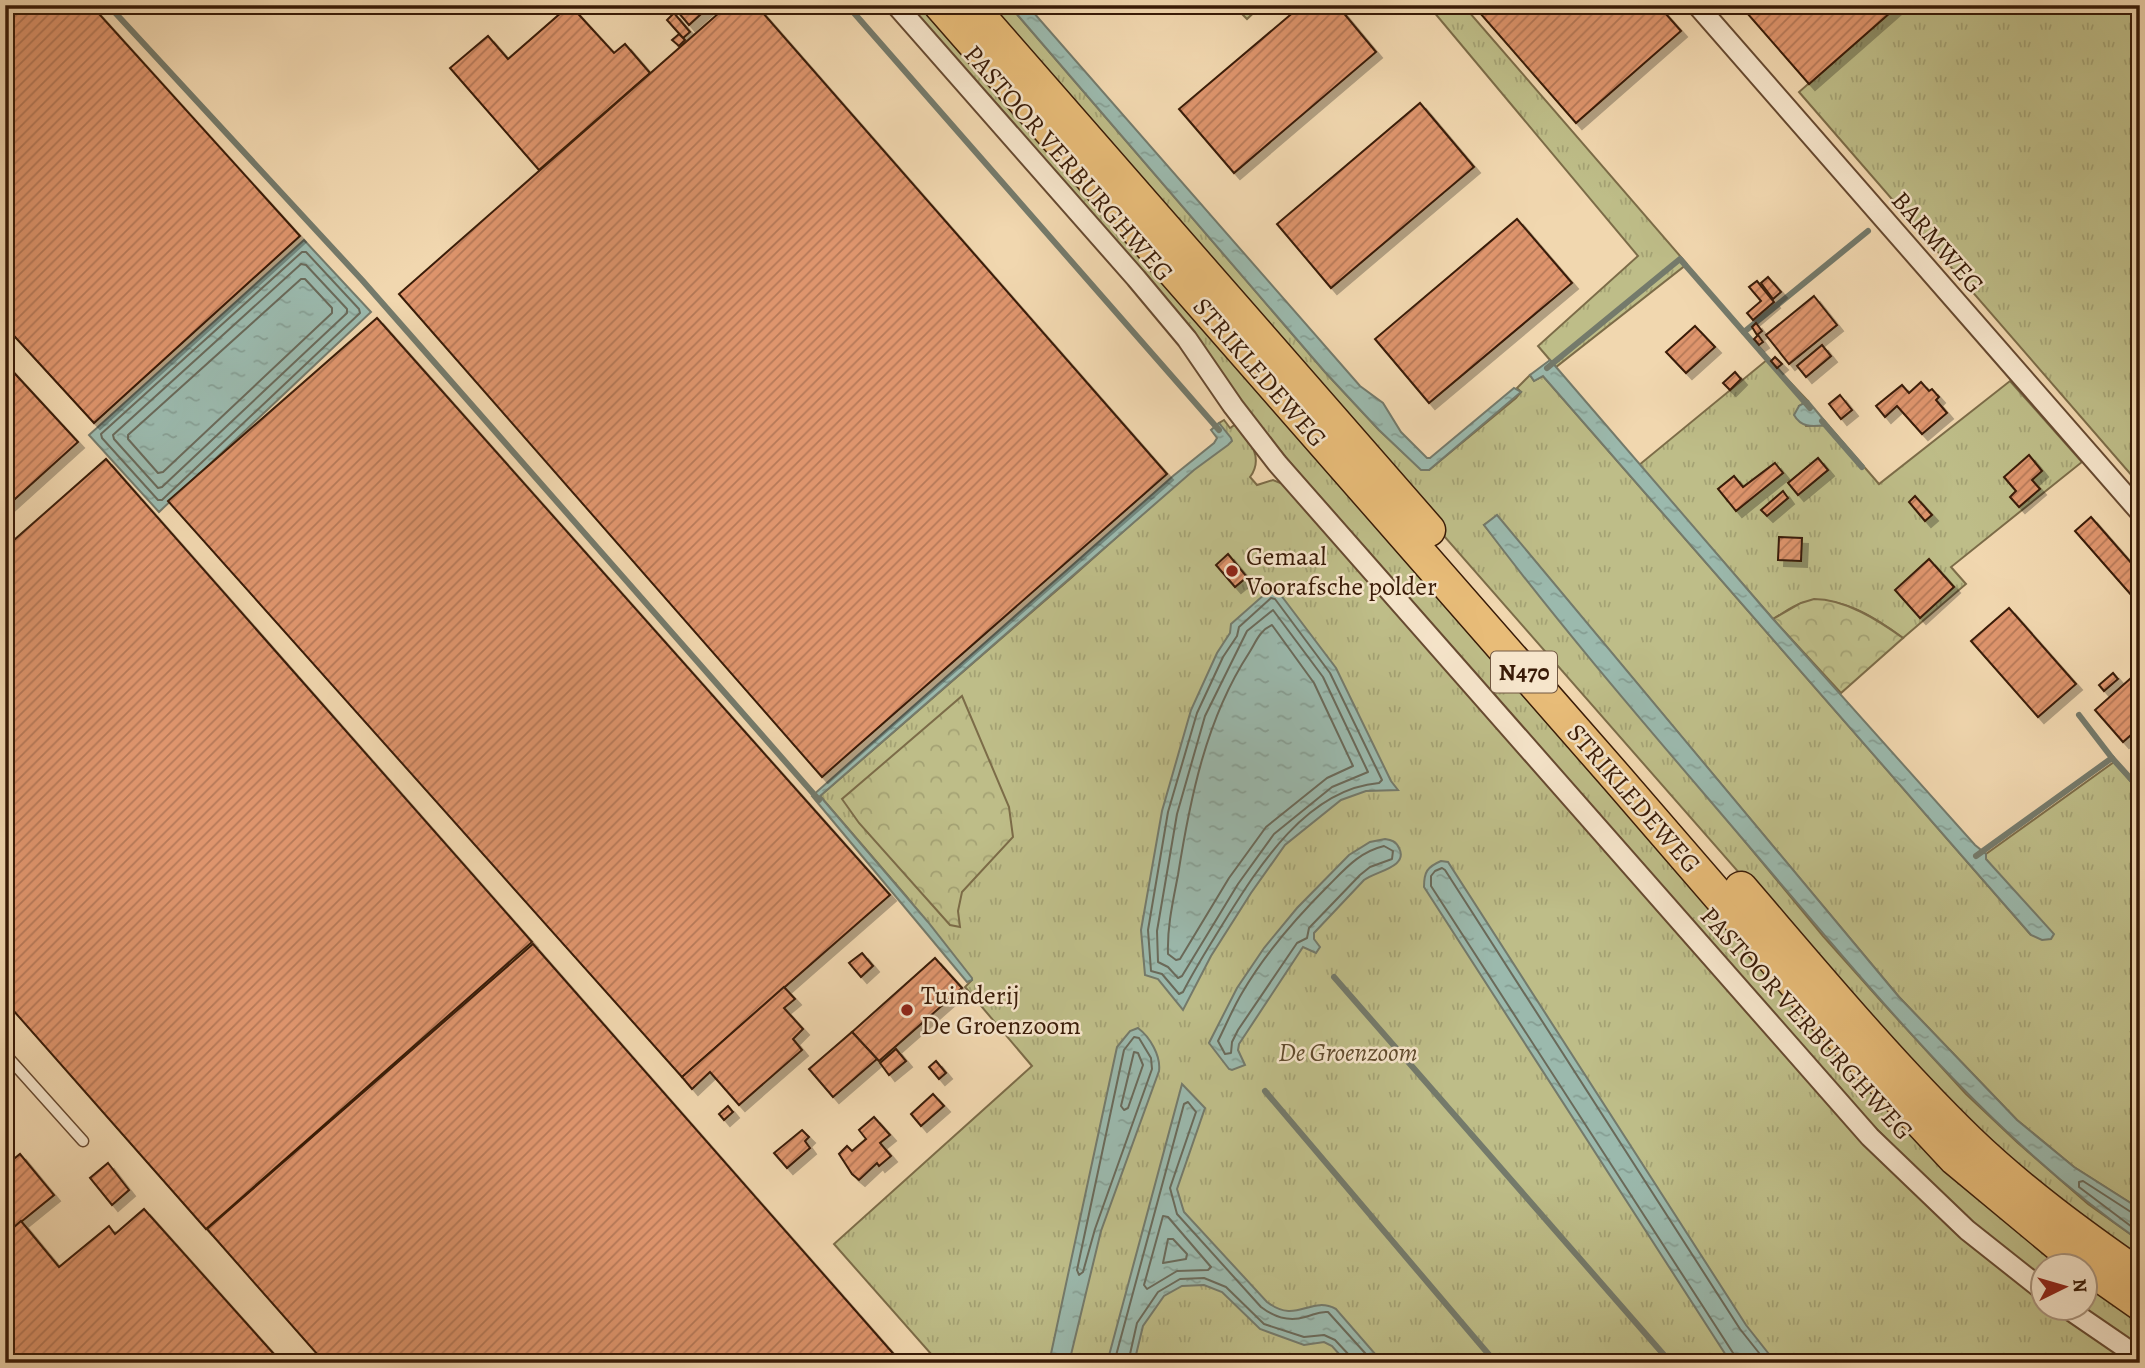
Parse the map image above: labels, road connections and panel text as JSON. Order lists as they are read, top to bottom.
{
  "streets": {
    "main road": ["STRIKLEDEWEG", "N470"],
    "street": ["PASTOOR VERBURGHWEG", "BARMWEG"]
  },
  "parks": ["De Groenzoom"],
  "places": ["Gemaal Voorafsche polder", "Tuinderij De Groenzoom"],
  "north": "right"
}
